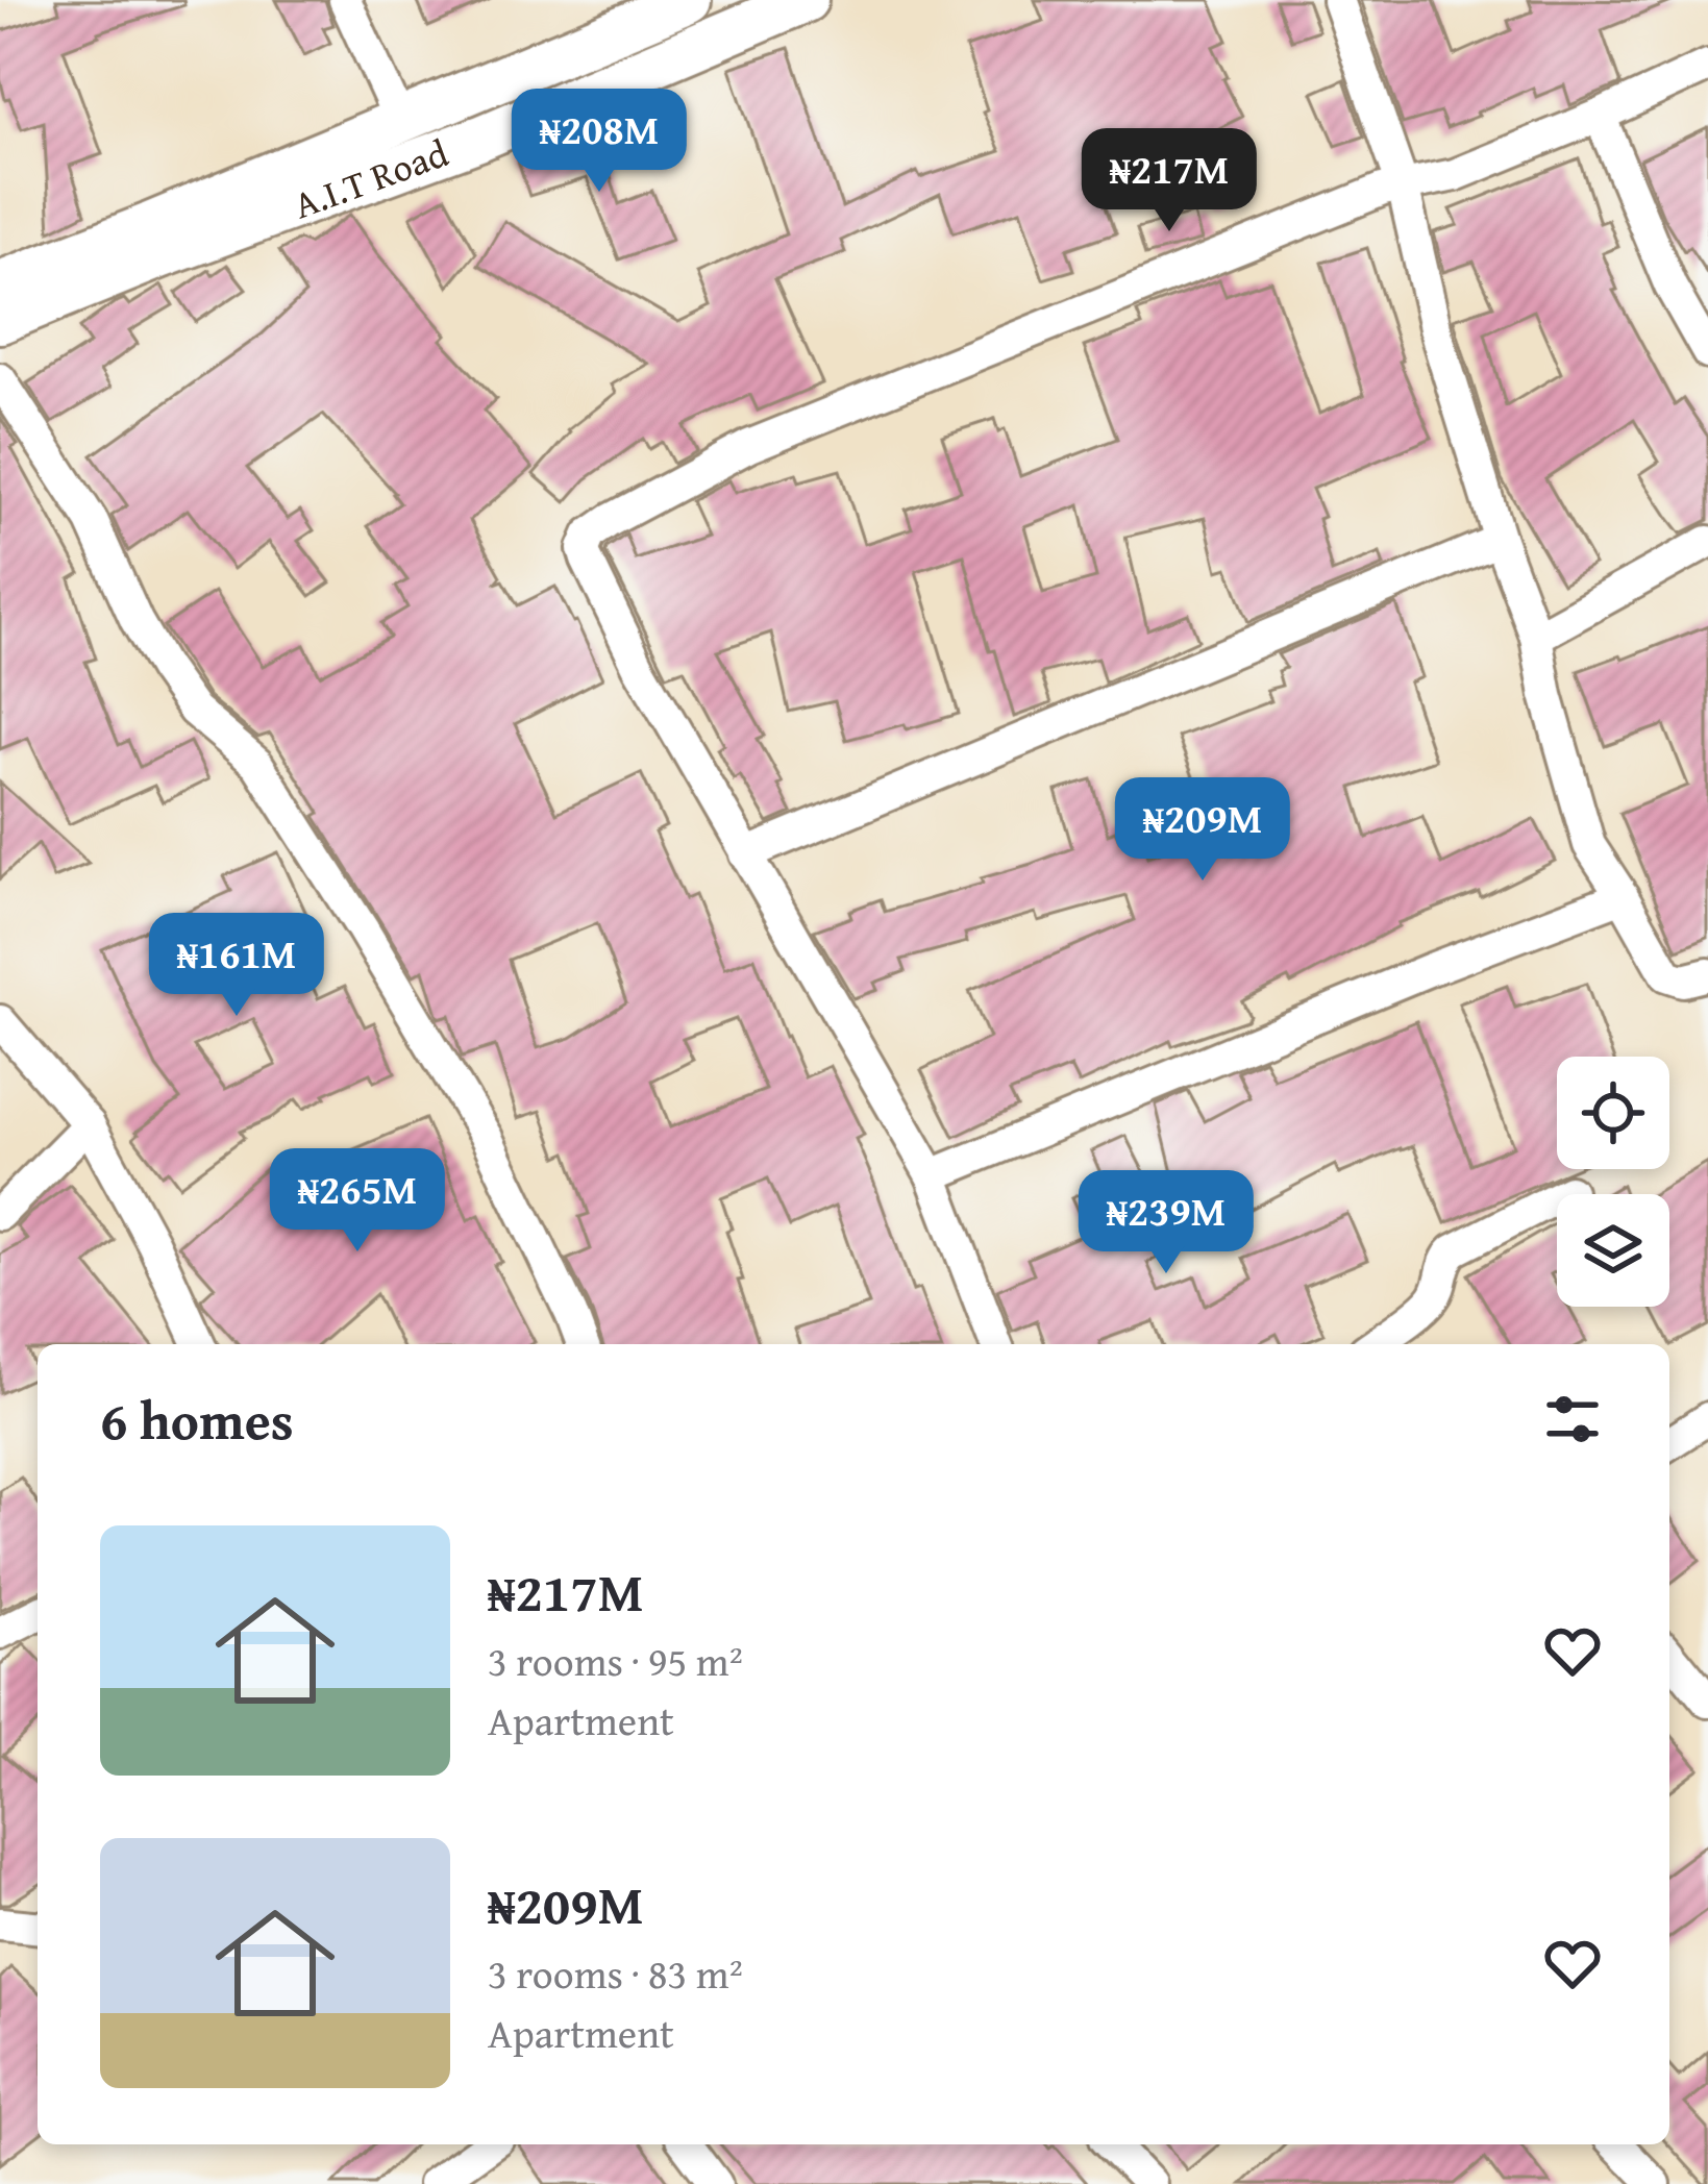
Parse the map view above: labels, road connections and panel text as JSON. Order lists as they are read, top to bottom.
{
  "streets": {
    "street": ["A.I.T Road"]
  },
  "page": {
    "price": [
      "₦208M",
      "₦217M",
      "₦209M",
      "₦161M",
      "₦265M",
      "₦239M"
    ],
    "heading": "6 homes",
    "list": [
      {
        "name": "₦217M",
        "note": "3 rooms · 95 m² · Apartment"
      },
      {
        "name": "₦209M",
        "note": "3 rooms · 83 m² · Apartment"
      }
    ]
  }
}
